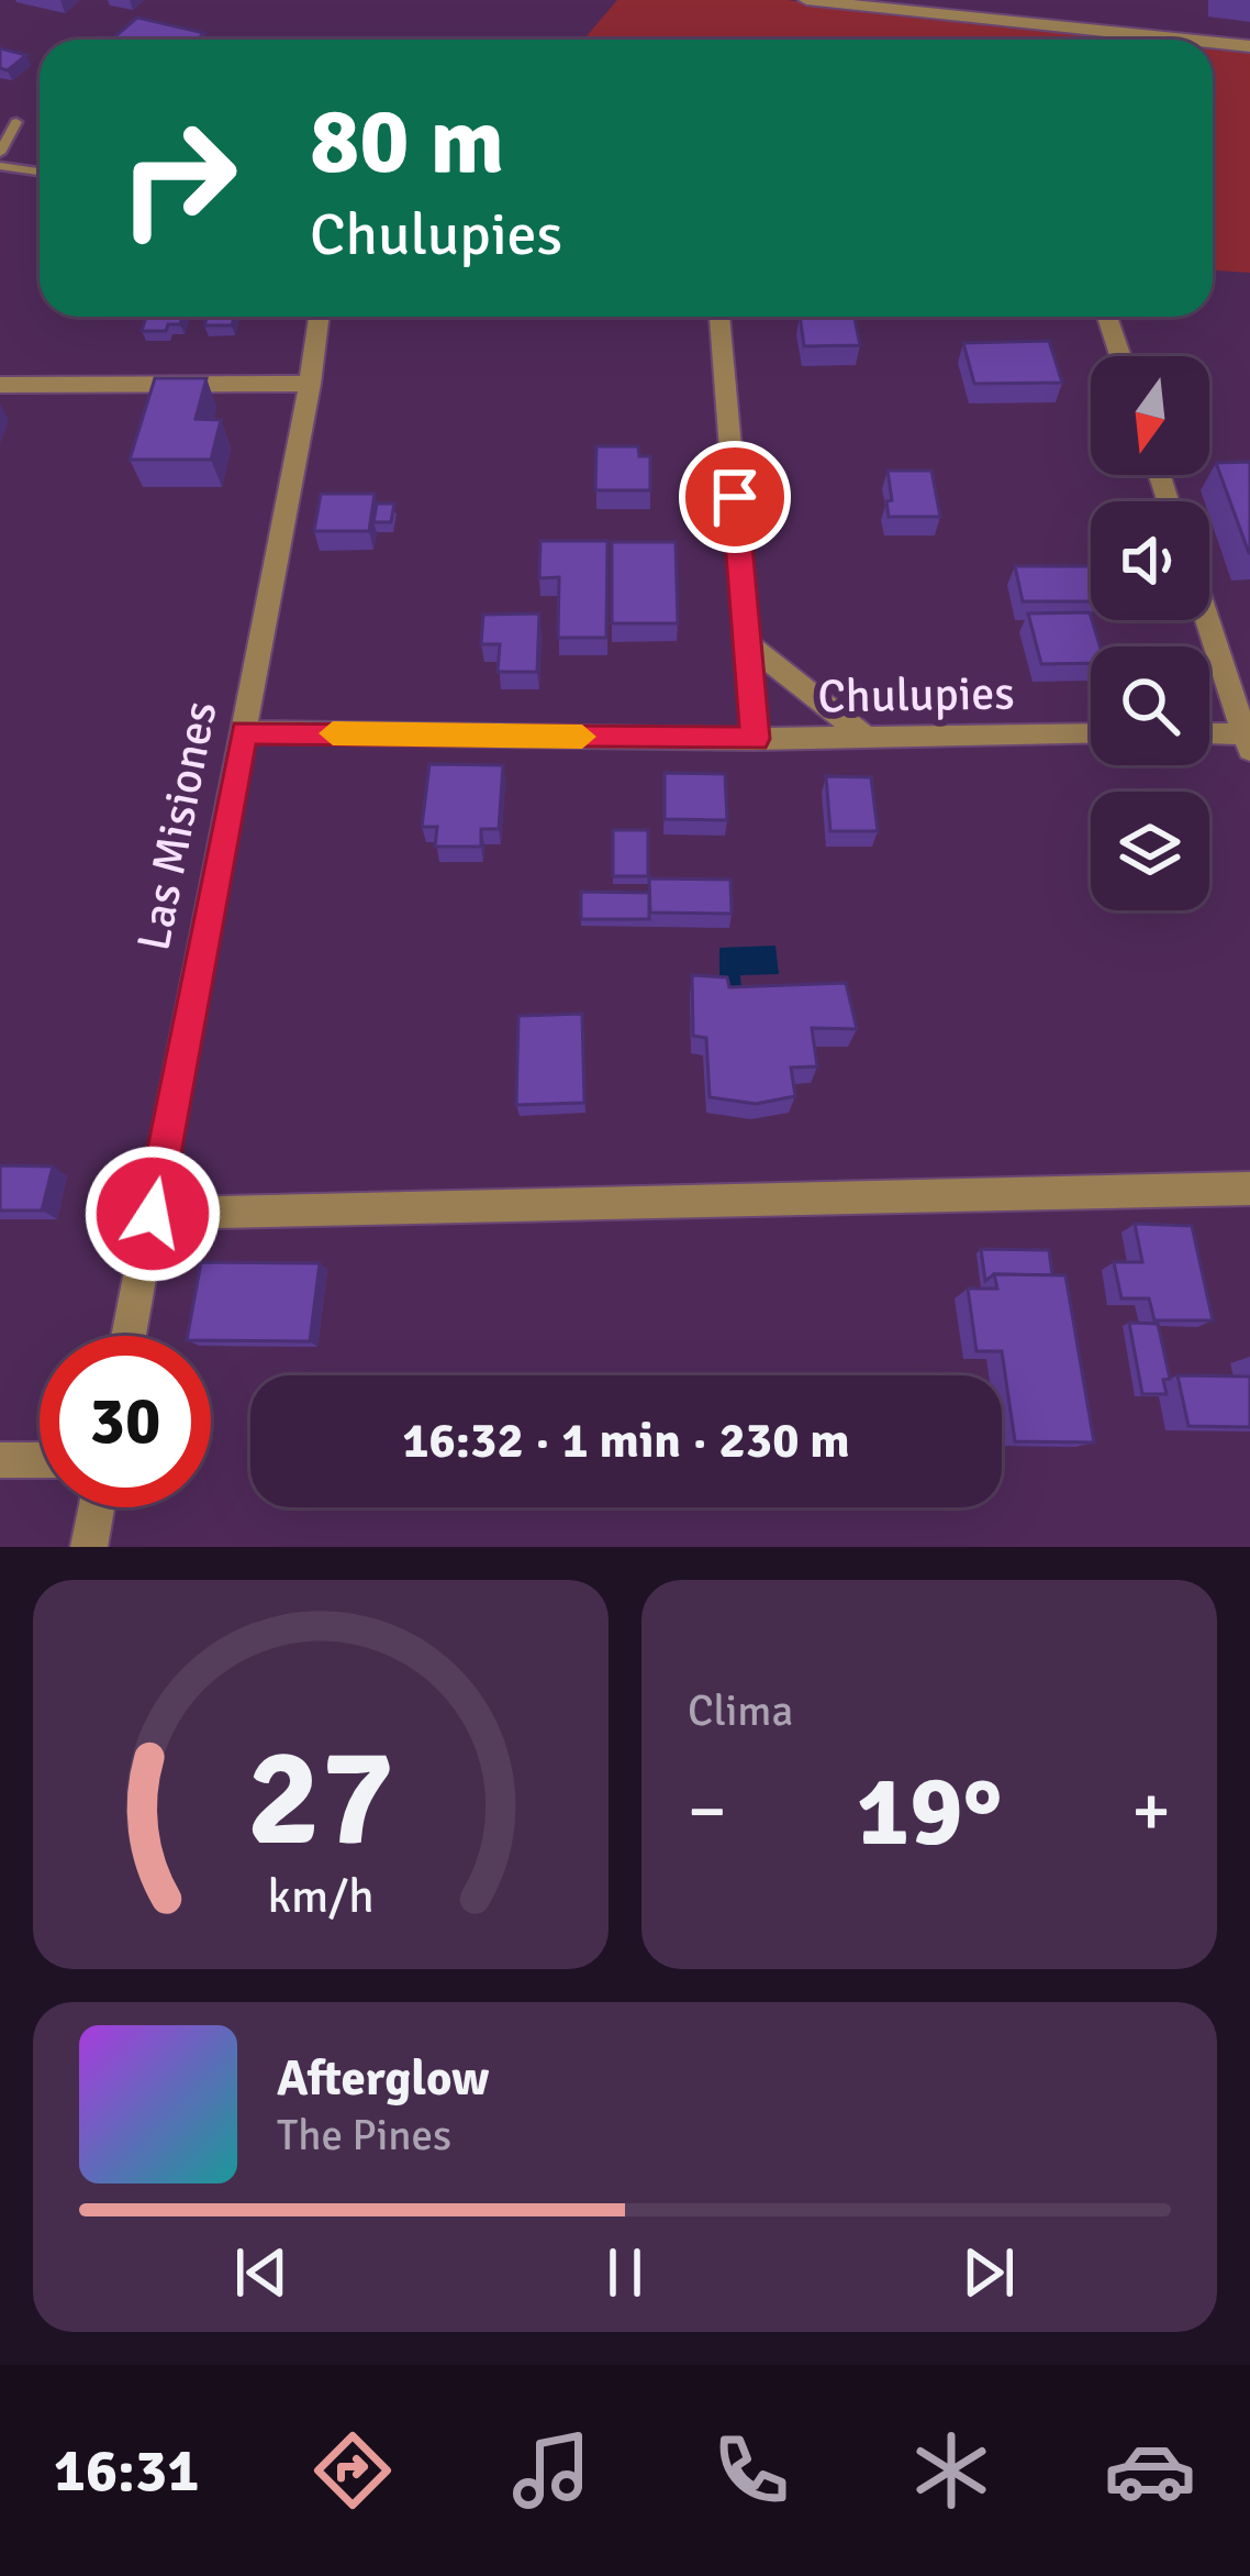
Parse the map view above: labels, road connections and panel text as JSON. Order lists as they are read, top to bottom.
{
  "streets": {
    "street": ["Chulupies", "Las Misiones"]
  },
  "crossings": [
    ["Chulupies", "Las Misiones"]
  ],
  "north": "bottom",
  "page": {
    "turn": ["80 m", "Chulupies"],
    "limit": "30",
    "trip": "16:32 · 1 min · 230 m",
    "tile": "Clima",
    "heat": ["−", "19°", "+"],
    "song": ["Afterglow", "The Pines"],
    "tabs": "16:31",
    "gauge": ["27", "km/h"]
  }
}
